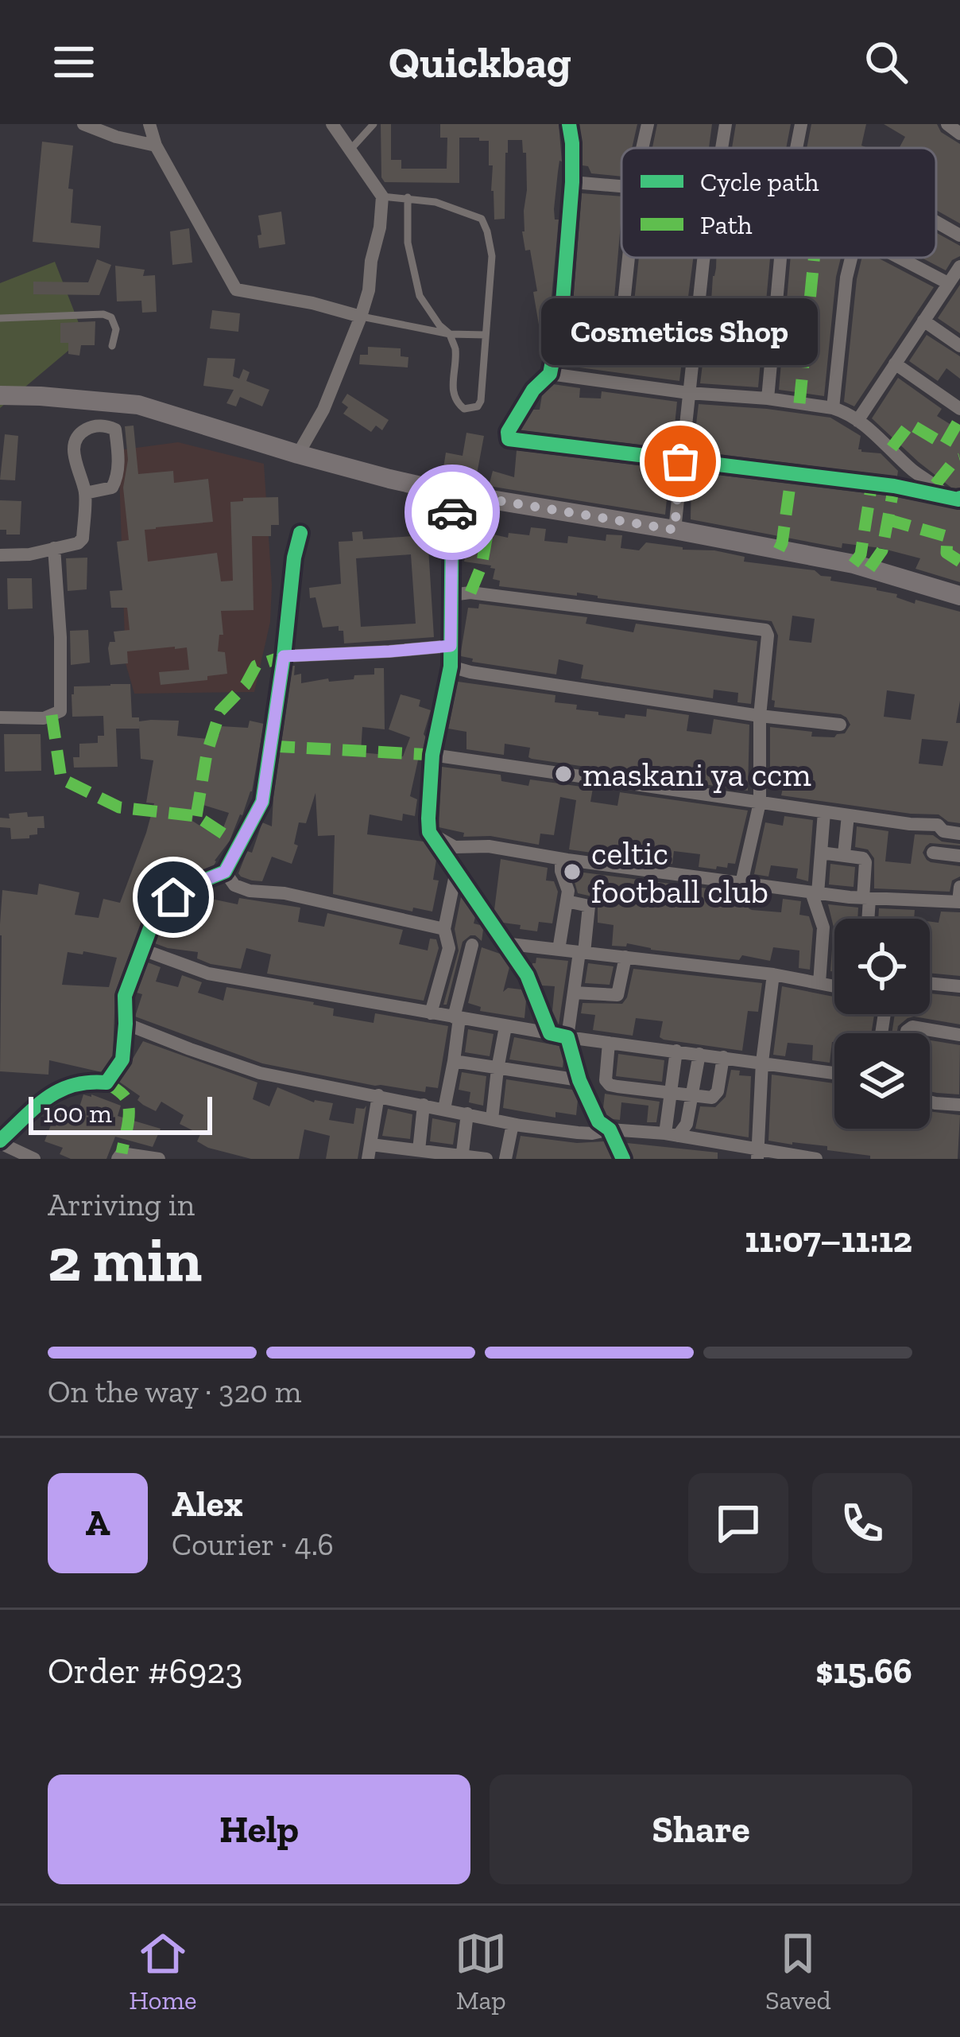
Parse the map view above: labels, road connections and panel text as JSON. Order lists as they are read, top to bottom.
{
  "places": ["Cosmetics Shop", "maskani ya ccm", "celtic football club"],
  "legend": ["Cycle path", "Path"],
  "scale_bar": "100 m",
  "page": {
    "header": "Quickbag",
    "bubble": "Cosmetics Shop",
    "scale": "100 m",
    "heading": ["2 min", "Arriving in", "11:07–11:12"],
    "panel": [
      "Alex",
      "Courier · 4.6",
      "Order #6923",
      "$15.66"
    ],
    "bar": "On the way · 320 m",
    "round": "A",
    "buttons": ["Help", "Share"],
    "tabs": ["Home", "Map", "Saved"]
  }
}
